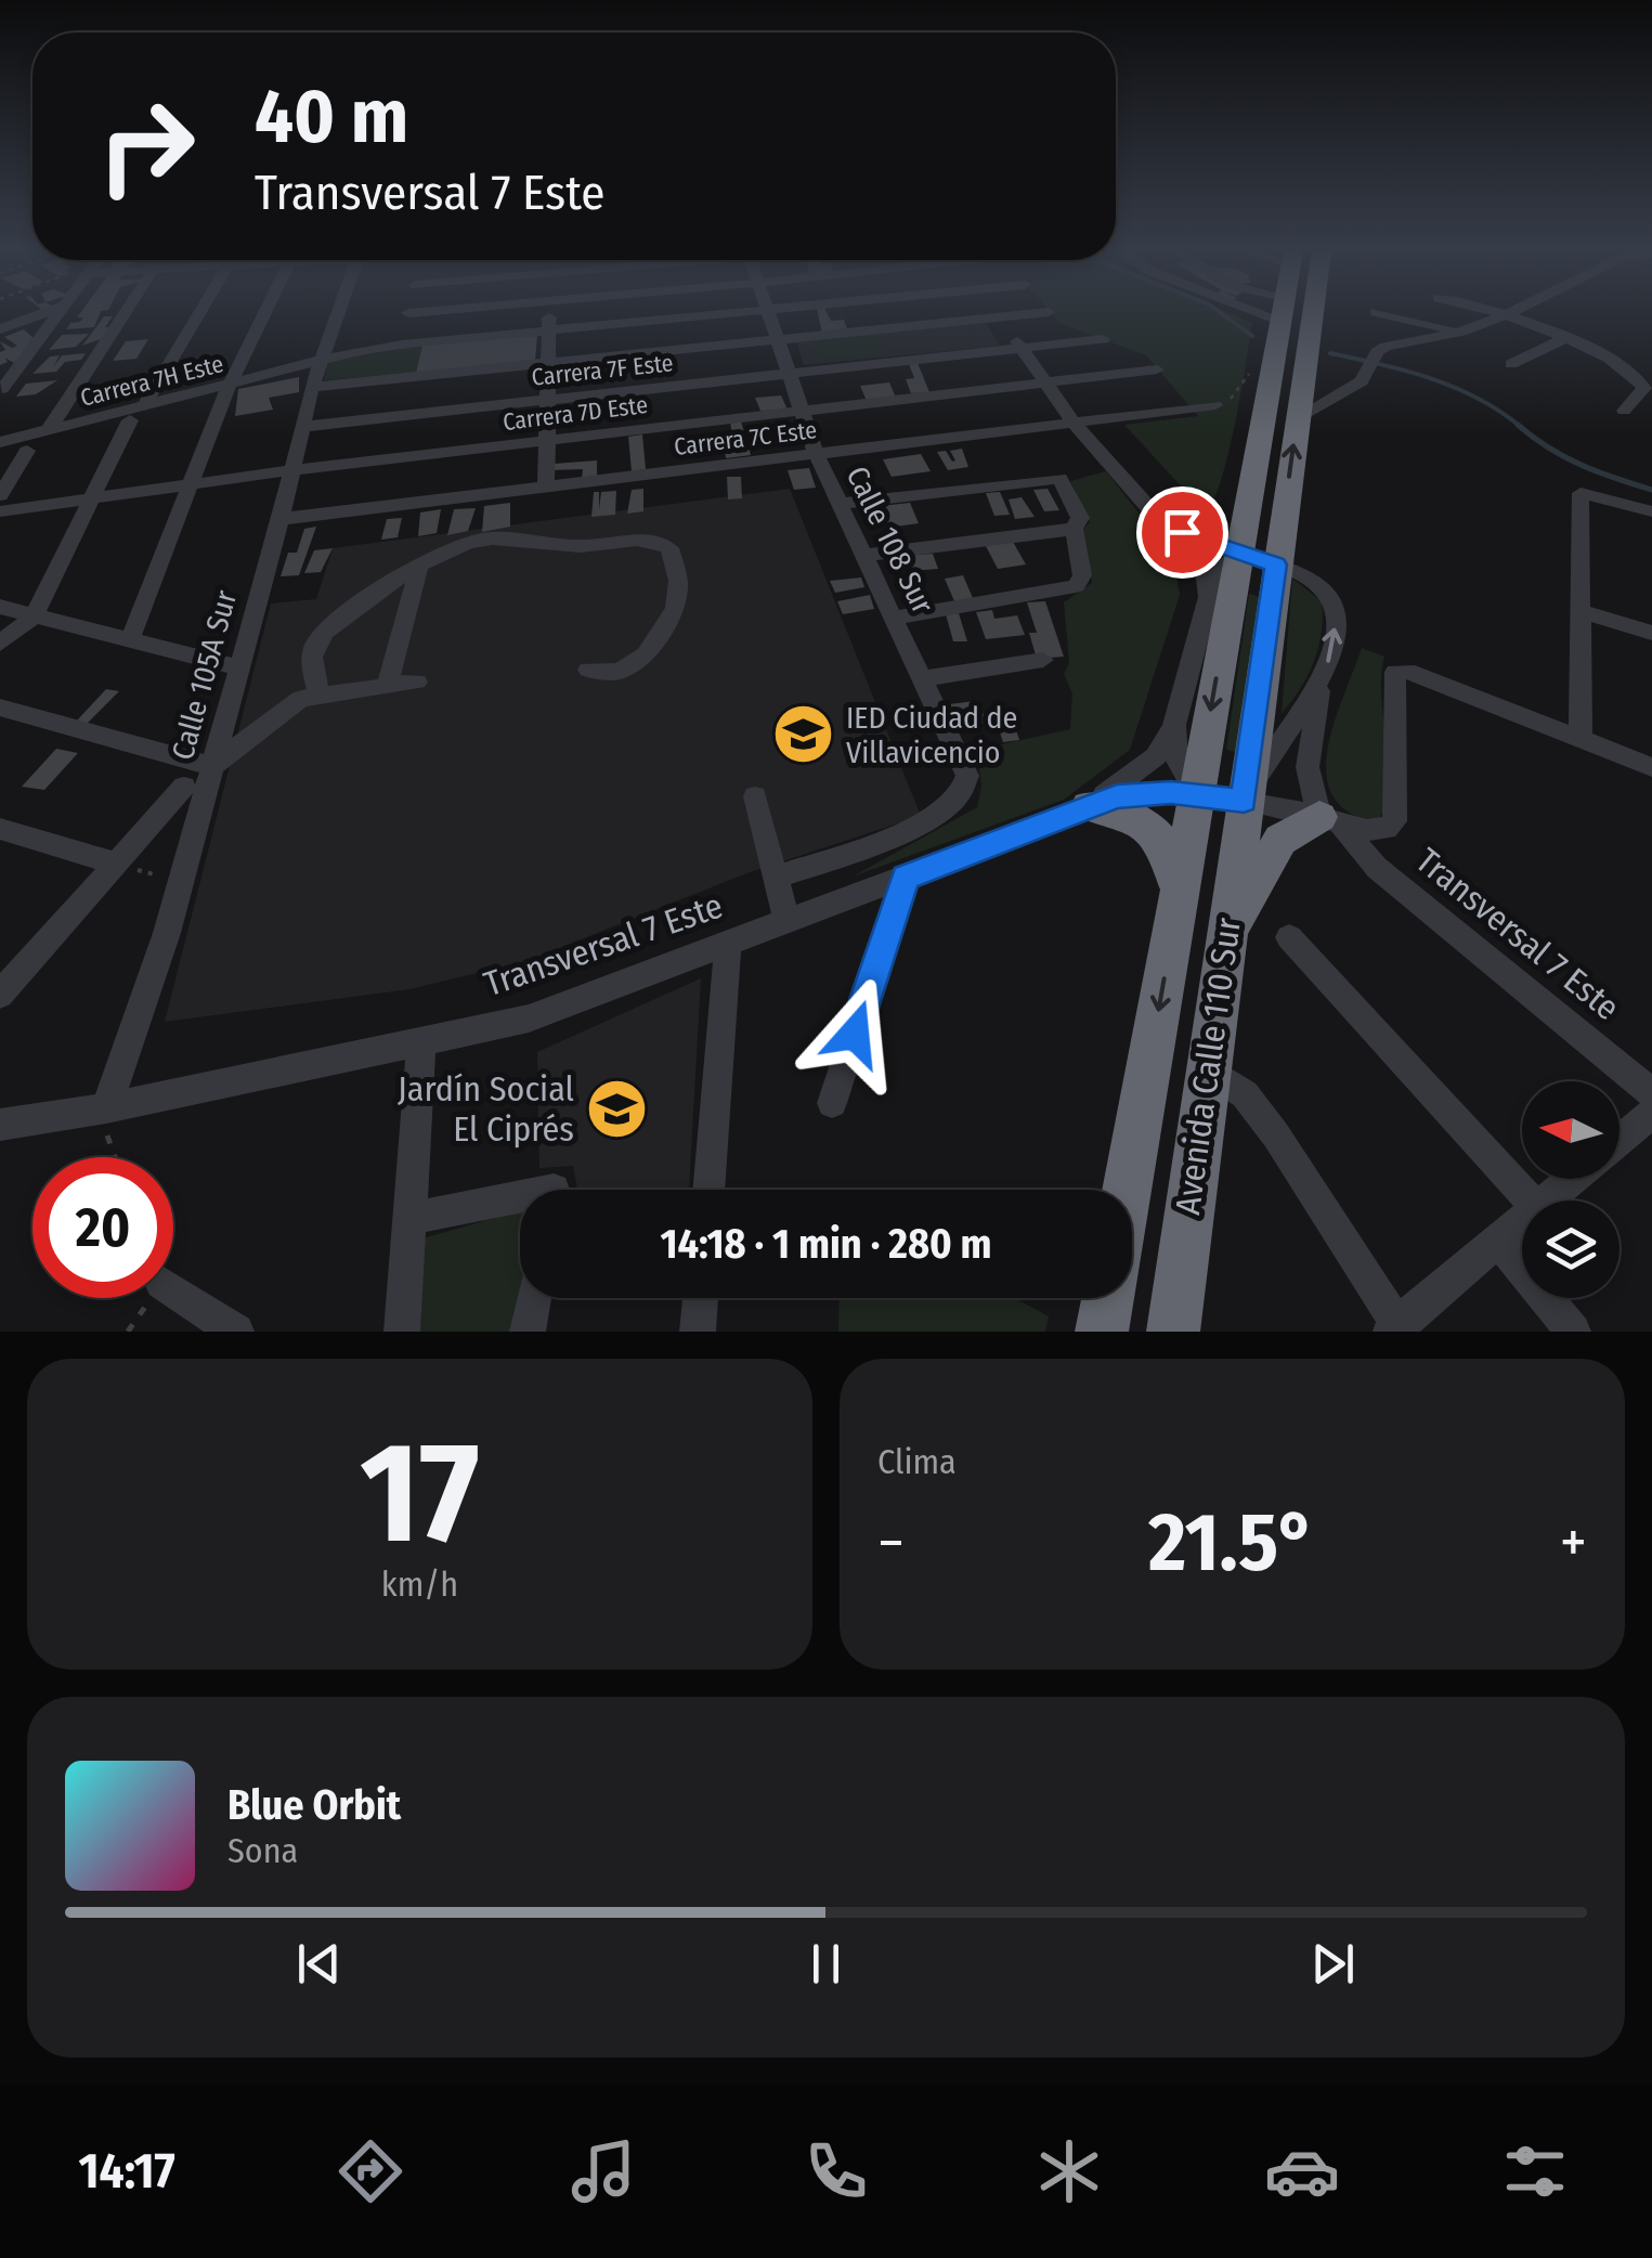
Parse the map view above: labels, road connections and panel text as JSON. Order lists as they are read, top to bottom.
{
  "streets": {
    "highway": ["Avenida Calle 110 Sur"],
    "street": [
      "Carrera 7F Este",
      "Carrera 7H Este",
      "Carrera 7D Este",
      "Carrera 7C Este",
      "Calle 108 Sur",
      "Calle 105A Sur",
      "Transversal 7 Este"
    ]
  },
  "crossings": [
    ["Carrera 7F Este", "Calle 108 Sur"],
    ["Carrera 7F Este", "Calle 105A Sur"],
    ["Carrera 7H Este", "Calle 105A Sur"],
    ["Carrera 7D Este", "Calle 108 Sur"],
    ["Carrera 7D Este", "Calle 105A Sur"],
    ["Carrera 7C Este", "Calle 108 Sur"],
    ["Carrera 7C Este", "Calle 105A Sur"],
    ["Calle 105A Sur", "Transversal 7 Este"],
    ["Transversal 7 Este", "Avenida Calle 110 Sur"]
  ],
  "places": {
    "school or university": ["IED Ciudad de Villavicencio", "Jardín Social El Ciprés"]
  },
  "north": "left",
  "page": {
    "turn": ["40 m", "Transversal 7 Este"],
    "limit": "20",
    "trip": "14:18 · 1 min · 280 m",
    "tile": [
      ["17", "km/h"],
      "Clima"
    ],
    "heat": ["−", "21.5°", "+"],
    "song": ["Blue Orbit", "Sona"],
    "tabs": "14:17"
  }
}
